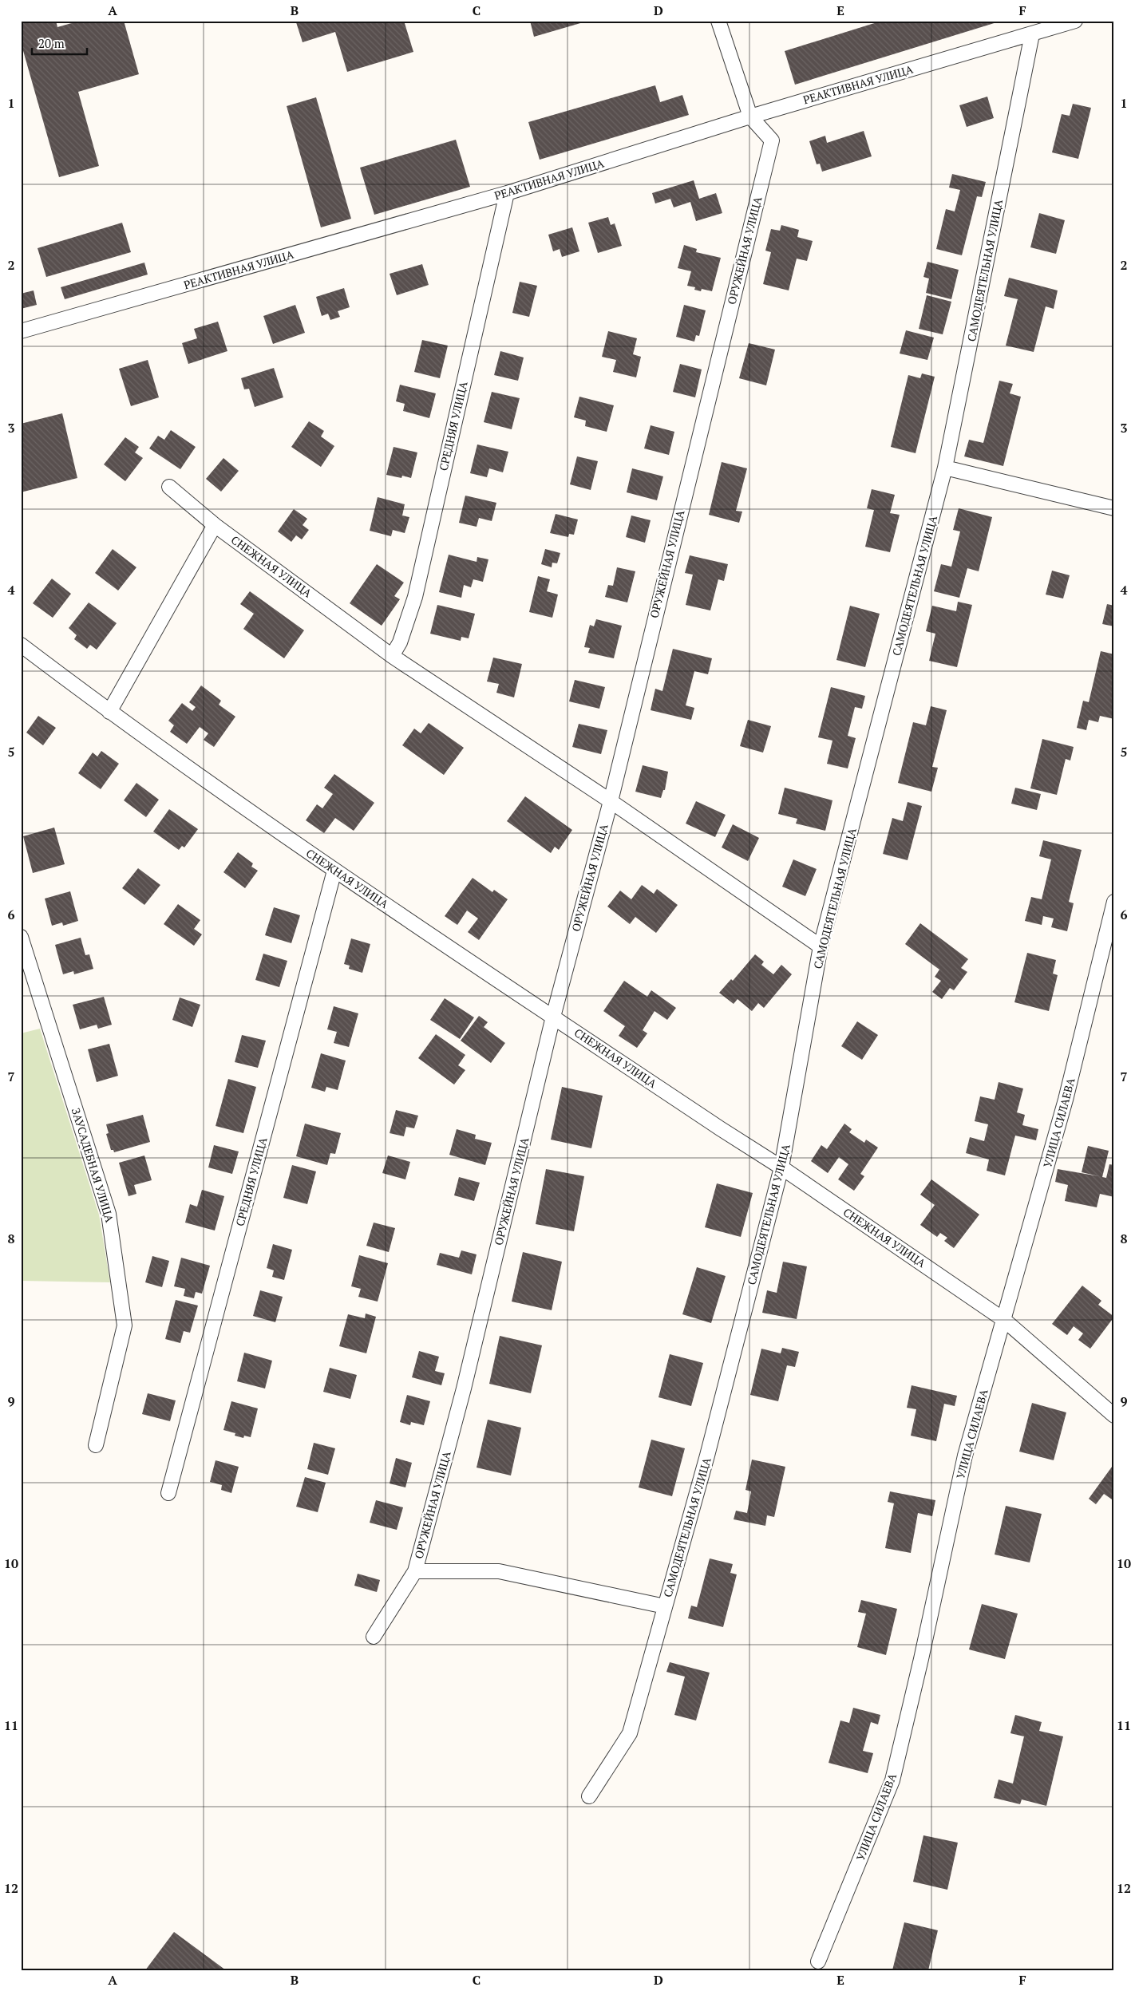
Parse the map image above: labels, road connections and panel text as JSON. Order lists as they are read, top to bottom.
{
  "streets": {
    "street": [
      "РЕАКТИВНАЯ УЛИЦА",
      "ОРУЖЕЙНАЯ УЛИЦА",
      "САМОДЕЯТЕЛЬНАЯ УЛИЦА",
      "СРЕДНЯЯ УЛИЦА",
      "СНЕЖНАЯ УЛИЦА",
      "УЛИЦА СИЛАЕВА",
      "ЗАУСАДЕБНАЯ УЛИЦА"
    ]
  },
  "crossings": [
    ["РЕАКТИВНАЯ УЛИЦА", "ОРУЖЕЙНАЯ УЛИЦА"],
    ["РЕАКТИВНАЯ УЛИЦА", "САМОДЕЯТЕЛЬНАЯ УЛИЦА"],
    ["РЕАКТИВНАЯ УЛИЦА", "СРЕДНЯЯ УЛИЦА"],
    ["ОРУЖЕЙНАЯ УЛИЦА", "СНЕЖНАЯ УЛИЦА"],
    ["САМОДЕЯТЕЛЬНАЯ УЛИЦА", "СНЕЖНАЯ УЛИЦА"],
    ["СРЕДНЯЯ УЛИЦА", "СНЕЖНАЯ УЛИЦА"],
    ["СНЕЖНАЯ УЛИЦА", "УЛИЦА СИЛАЕВА"]
  ],
  "scale_bar": "20 m",
  "grid": {
    "columns": [
      "A",
      "B",
      "C",
      "D",
      "E",
      "F"
    ],
    "rows": [
      "1",
      "2",
      "3",
      "4",
      "5",
      "6",
      "7",
      "8",
      "9",
      "10",
      "11",
      "12"
    ]
  }
}
